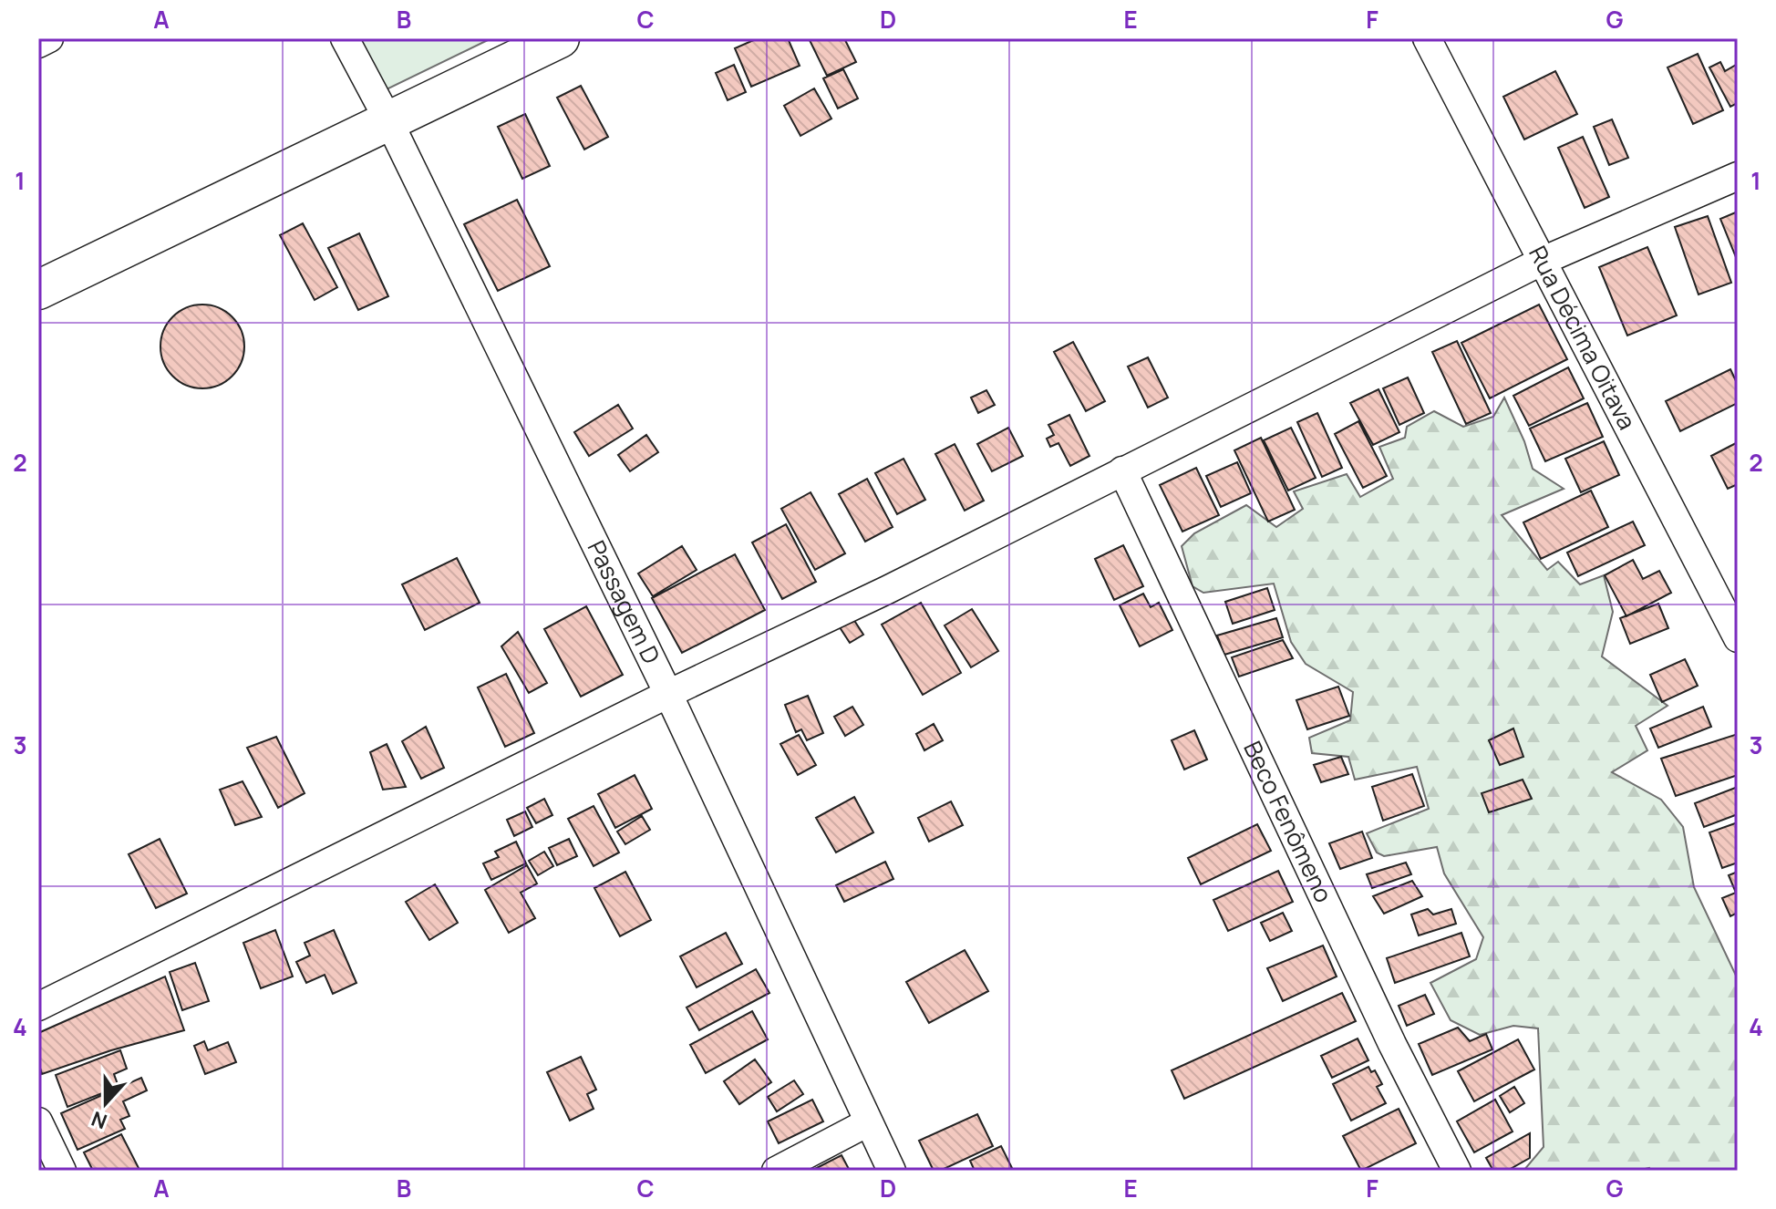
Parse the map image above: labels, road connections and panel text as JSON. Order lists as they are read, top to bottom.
{
  "streets": {
    "street": ["Rua Décima Oitava", "Passagem D", "Beco Fenômeno"]
  },
  "north": "bottom",
  "grid": {
    "columns": [
      "A",
      "B",
      "C",
      "D",
      "E",
      "F",
      "G"
    ],
    "rows": [
      "1",
      "2",
      "3",
      "4"
    ]
  }
}
